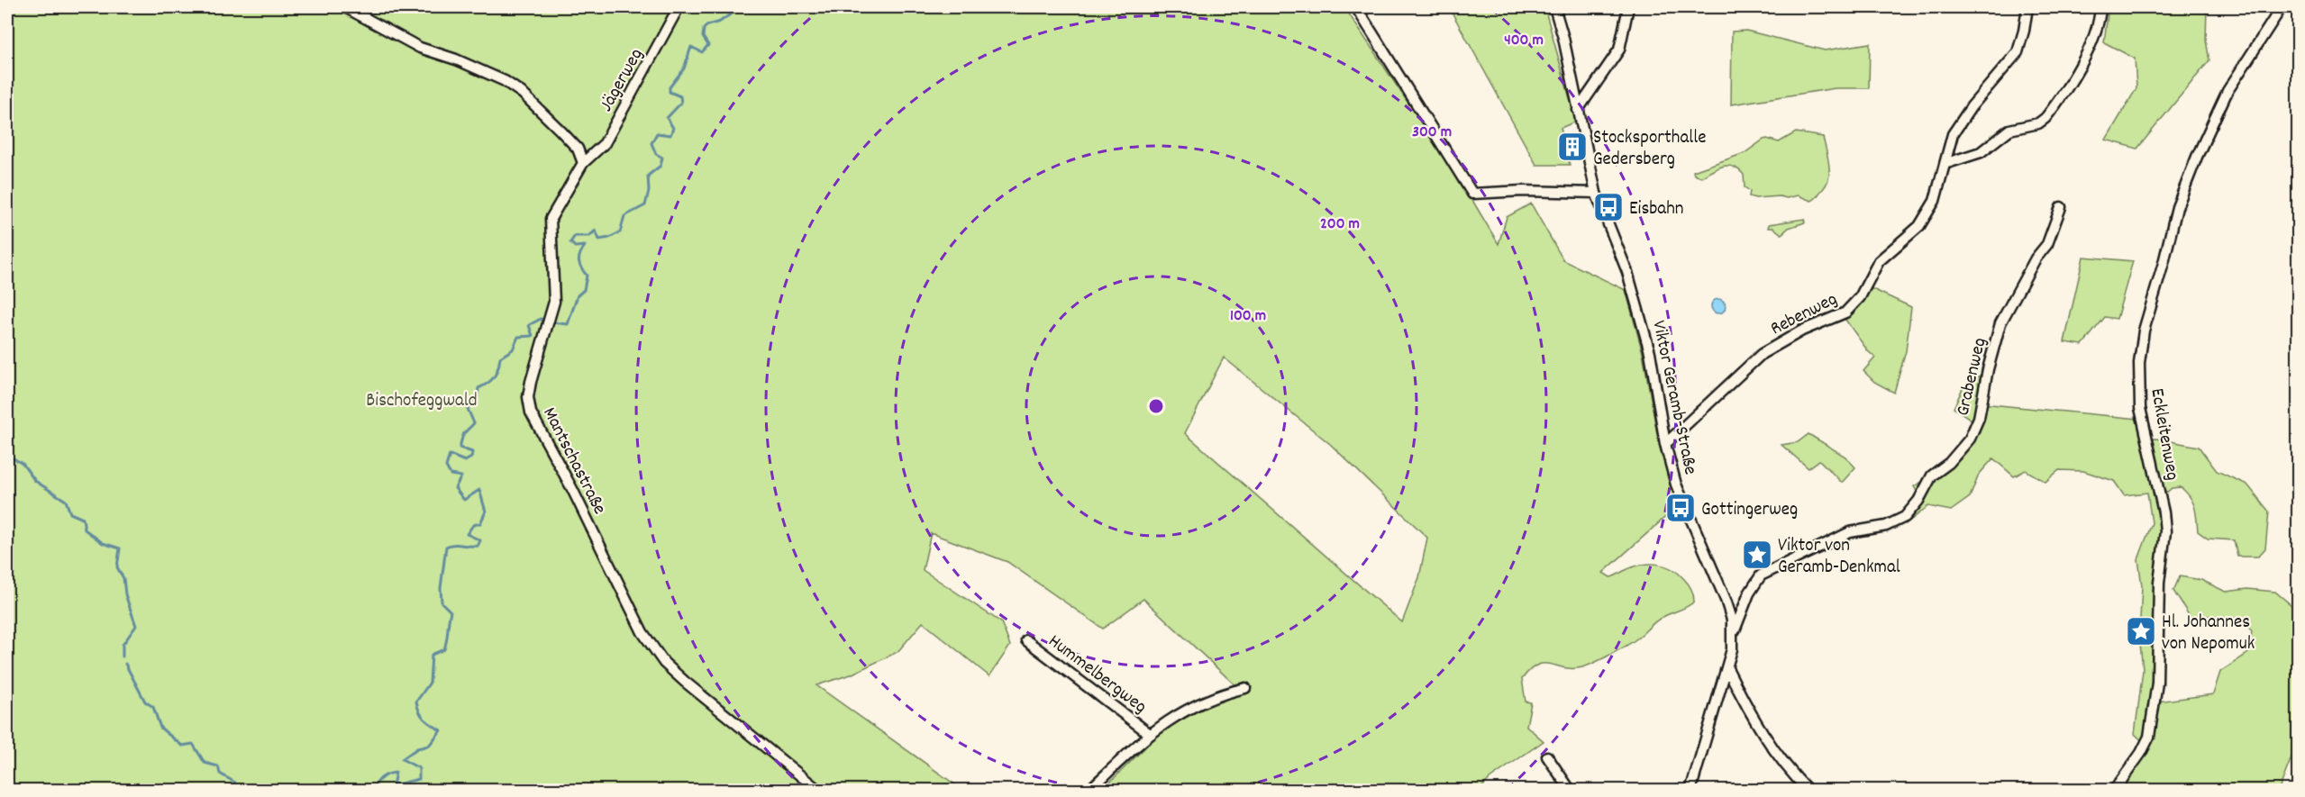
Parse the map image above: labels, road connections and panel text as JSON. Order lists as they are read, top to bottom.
{
  "streets": {
    "street": [
      "Jägerweg",
      "Rebenweg",
      "Grabenweg",
      "Viktor Geramb-Straße",
      "Eckleitenweg",
      "Mantschastraße",
      "Hummelbergweg"
    ]
  },
  "crossings": [
    ["Jägerweg", "Mantschastraße"],
    ["Rebenweg", "Viktor Geramb-Straße"],
    ["Grabenweg", "Viktor Geramb-Straße"]
  ],
  "parks": ["Bischofeggwald"],
  "places": {
    "building": ["Stocksporthalle Gedersberg"],
    "bus stop": ["Eisbahn", "Gottingerweg"],
    "place": ["Viktor von Geramb-Denkmal", "Hl. Johannes von Nepomuk"]
  },
  "rings": [
    "400 m",
    "300 m",
    "200 m",
    "100 m"
  ]
}
